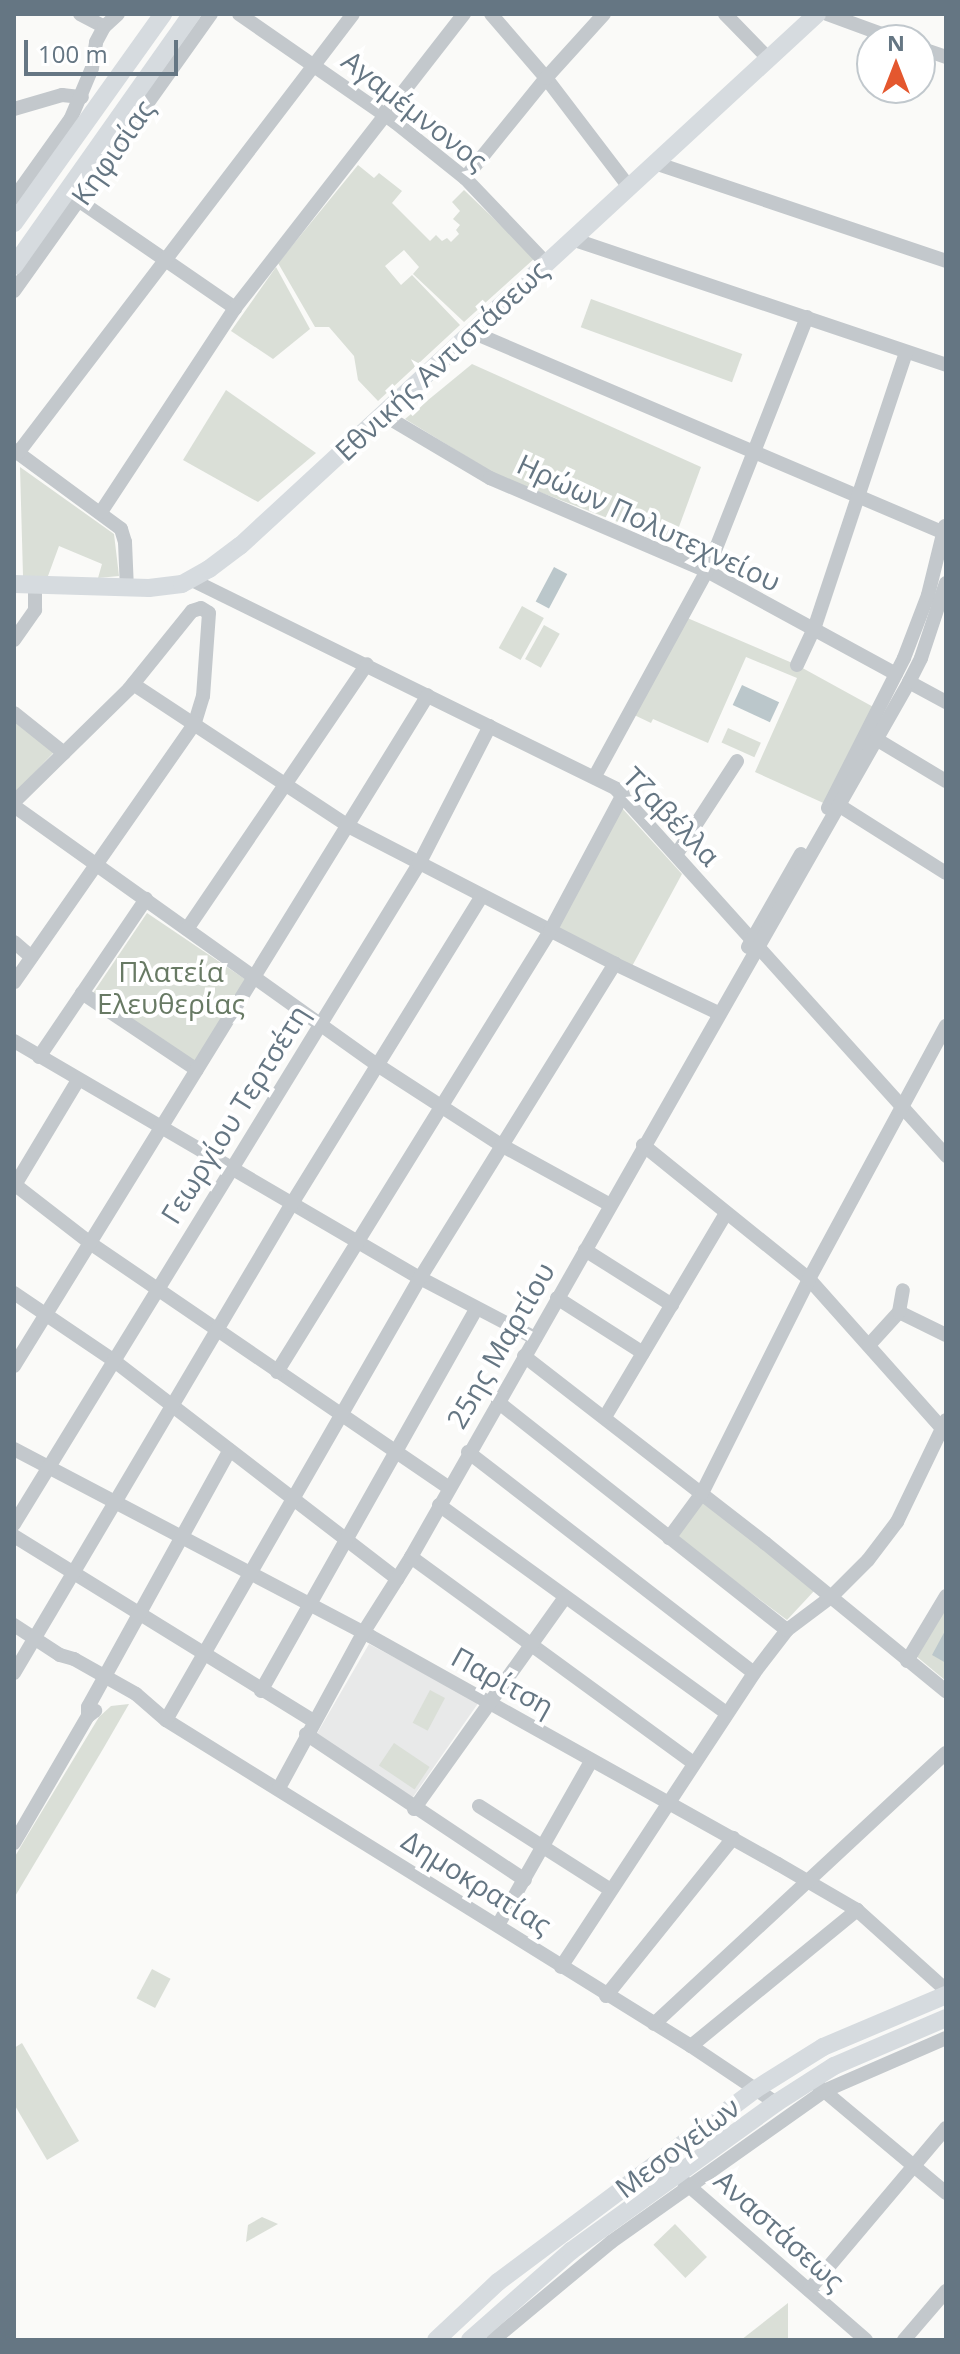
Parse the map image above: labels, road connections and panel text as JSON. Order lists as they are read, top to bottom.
{
  "streets": {
    "main road": ["Κηφισίας", "Εθνικής Αντιστάσεως", "Μεσογείων"],
    "street": [
      "Αγαμέμνονος",
      "Ηρώων Πολυτεχνείου",
      "Τζαβέλλα",
      "Γεωργίου Τερτσέτη",
      "25ης Μαρτίου",
      "Παρίτση",
      "Δημοκρατίας",
      "Αναστάσεως"
    ]
  },
  "crossings": [
    ["Αγαμέμνονος", "Εθνικής Αντιστάσεως"],
    ["Εθνικής Αντιστάσεως", "Ηρώων Πολυτεχνείου"],
    ["Εθνικής Αντιστάσεως", "Τζαβέλλα"],
    ["Τζαβέλλα", "Γεωργίου Τερτσέτη"],
    ["Τζαβέλλα", "25ης Μαρτίου"],
    ["Γεωργίου Τερτσέτη", "Παρίτση"],
    ["25ης Μαρτίου", "Παρίτση"],
    ["25ης Μαρτίου", "Δημοκρατίας"],
    ["Παρίτση", "Μεσογείων"],
    ["Δημοκρατίας", "Μεσογείων"],
    ["Μεσογείων", "Αναστάσεως"]
  ],
  "parks": ["Πλατεία Ελευθερίας"],
  "scale_bar": "100 m",
  "north": "top"
}
